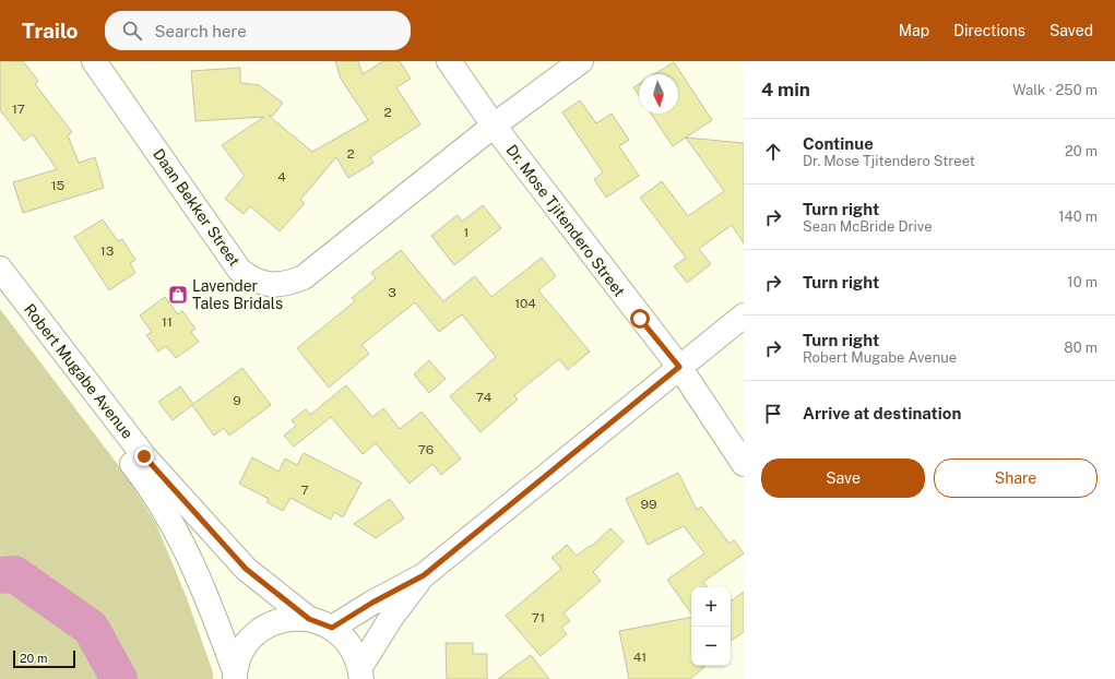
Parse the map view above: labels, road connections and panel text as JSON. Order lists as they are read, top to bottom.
{
  "streets": {
    "main road": ["Daan Bekker Street", "Dr. Mose Tjitendero Street", "Robert Mugabe Avenue"]
  },
  "crossings": [
    ["Daan Bekker Street", "Dr. Mose Tjitendero Street"]
  ],
  "places": {
    "shop": ["Lavender Tales Bridals"]
  },
  "house_numbers": [
    "17",
    "2",
    "2",
    "4",
    "15",
    "1",
    "13",
    "3",
    "104",
    "11",
    "74",
    "9",
    "76",
    "7",
    "99",
    "71",
    "41"
  ],
  "scale_bar": "20 m",
  "north": "bottom",
  "page": {
    "header": "Trailo",
    "search": "Search here",
    "nav": ["Map", "Directions", "Saved"],
    "heading": ["4 min", "Walk · 250 m"],
    "list": [
      ["Continue", "Dr. Mose Tjitendero Street", "20 m"],
      ["Turn right", "Sean McBride Drive", "140 m"],
      ["Turn right", "10 m"],
      ["Turn right", "Robert Mugabe Avenue", "80 m"],
      "Arrive at destination"
    ],
    "buttons": ["Save", "Share"],
    "map_buttons": ["+", "−"],
    "scale": "20 m"
  }
}
